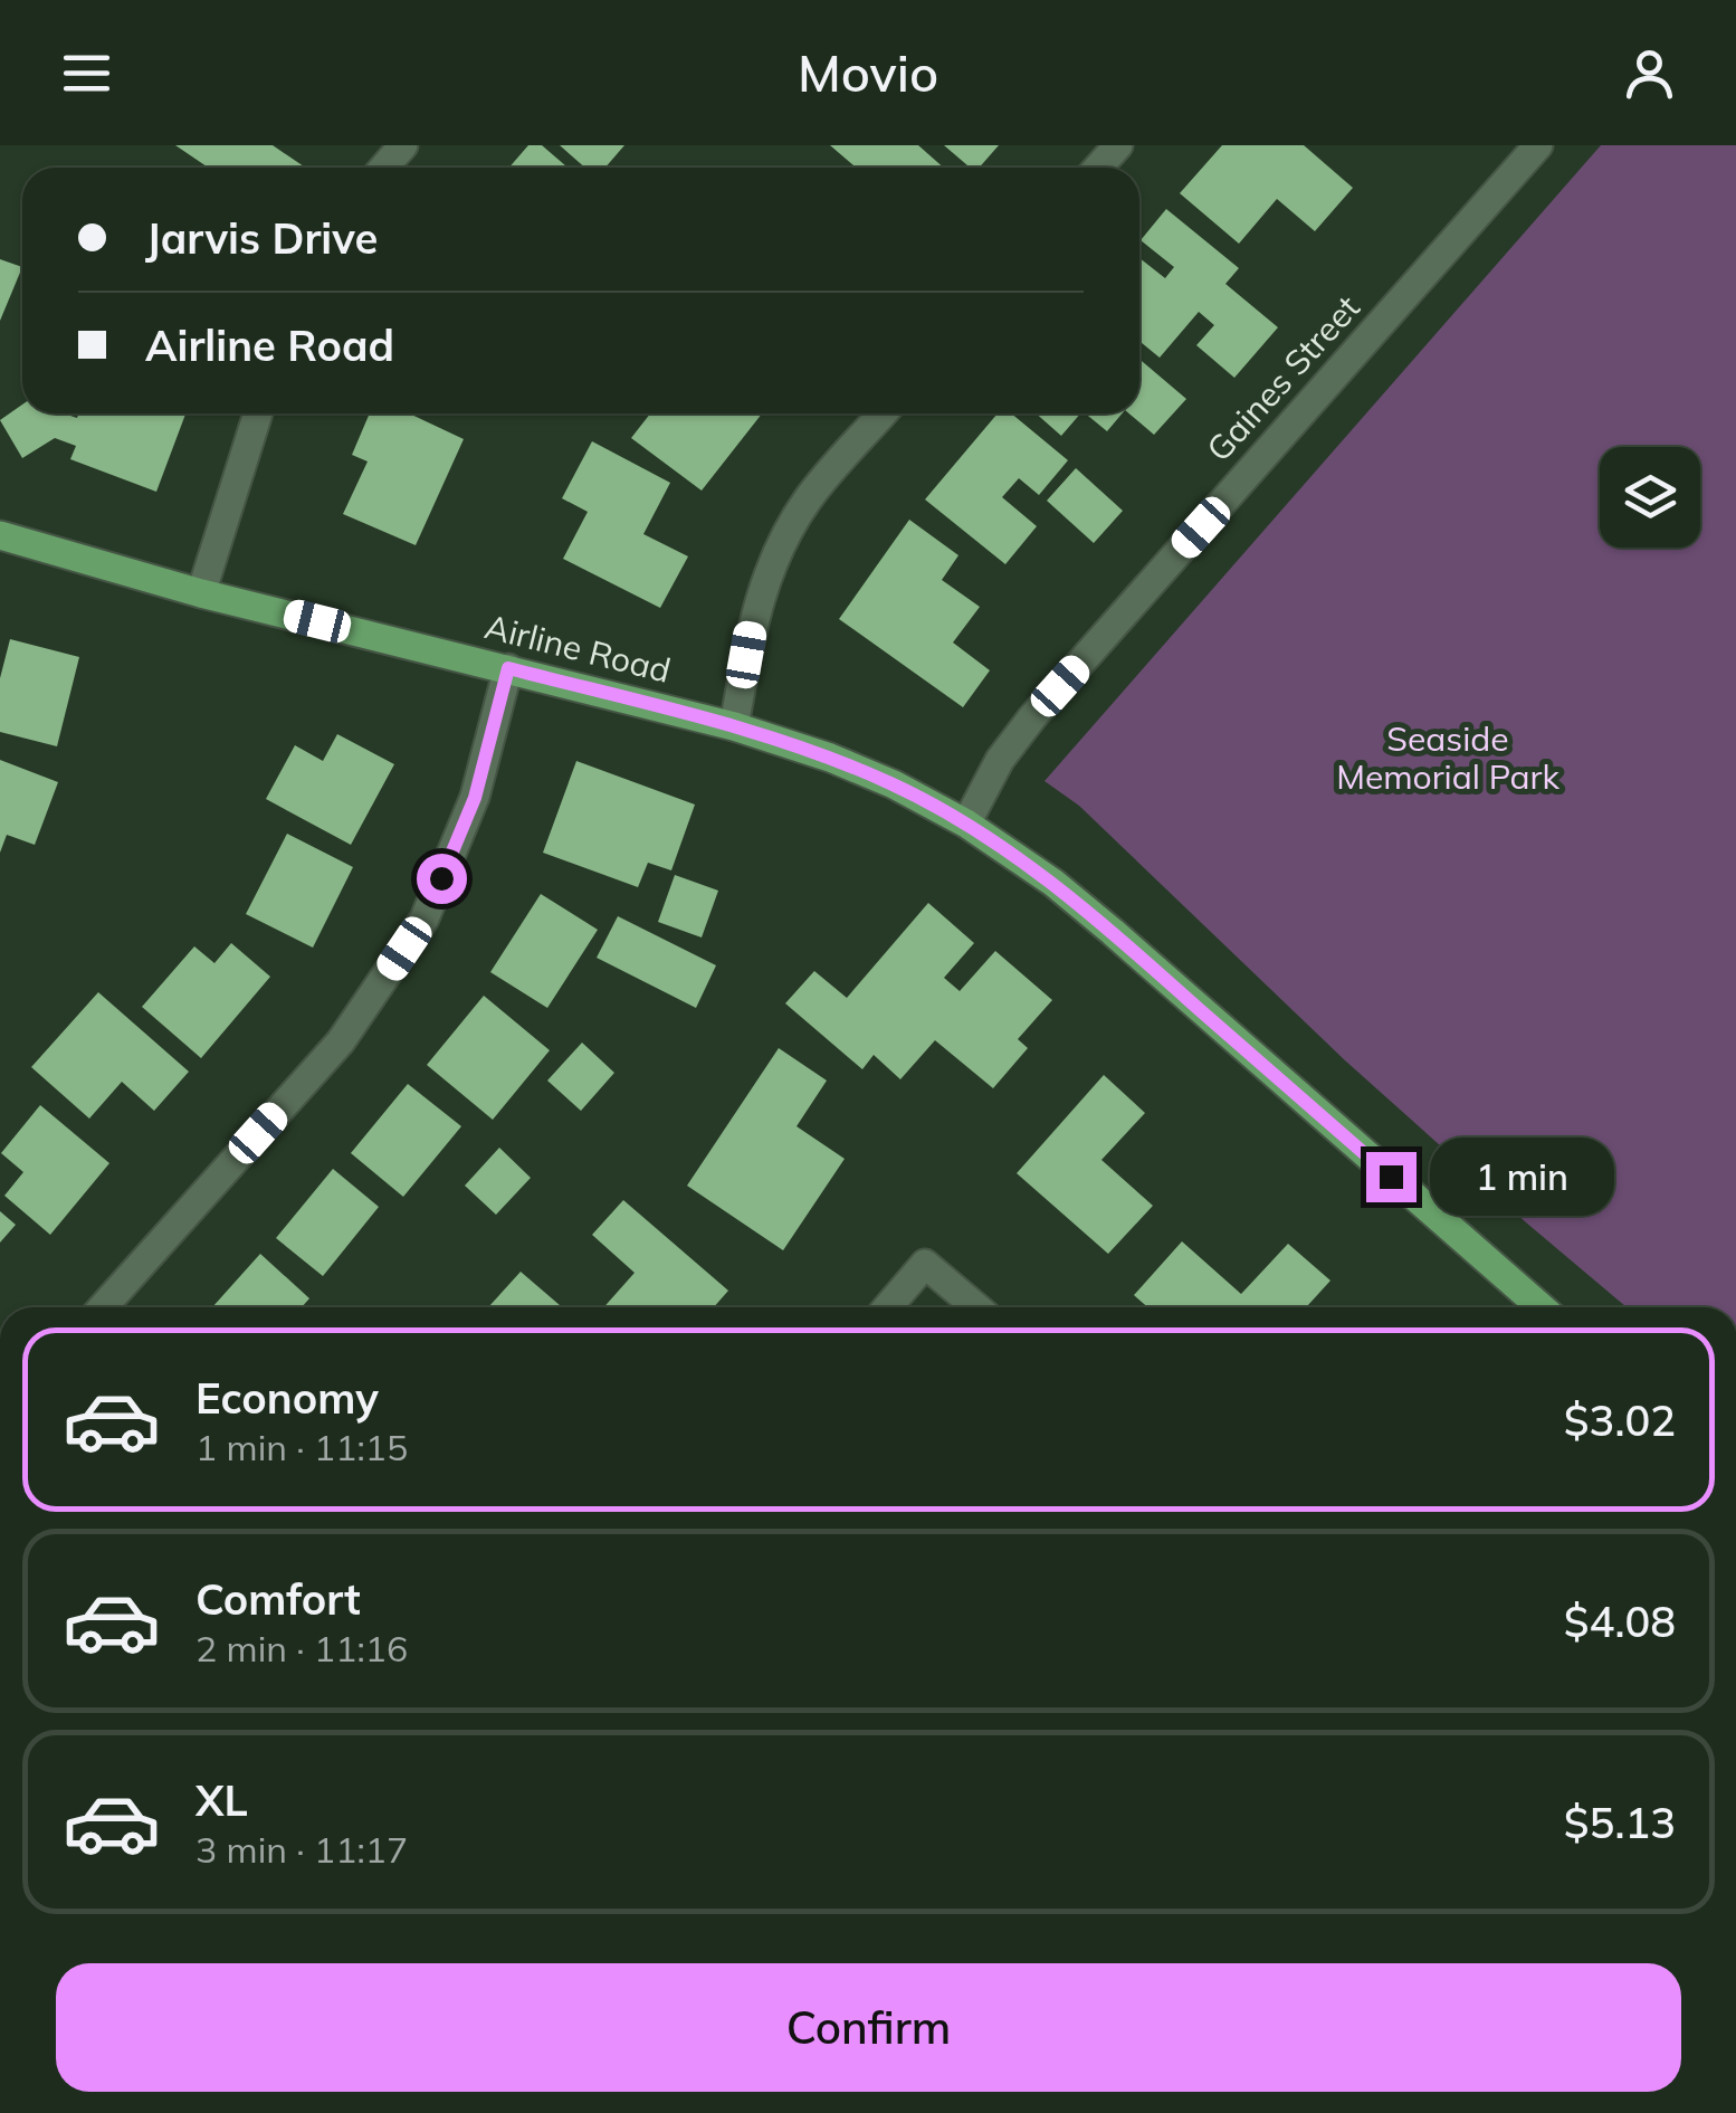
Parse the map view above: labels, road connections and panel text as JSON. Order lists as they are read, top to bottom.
{
  "streets": {
    "main road": ["Airline Road"],
    "street": ["Gaines Street"]
  },
  "crossings": [
    ["Gaines Street", "Airline Road"]
  ],
  "parks": ["Seaside Memorial Park"],
  "page": {
    "header": "Movio",
    "banner": ["Jarvis Drive", "Airline Road"],
    "bubble": "1 min",
    "list": [
      {
        "name": "Economy",
        "note": "1 min · 11:15",
        "value": "$3.02"
      },
      {
        "name": "Comfort",
        "note": "2 min · 11:16",
        "value": "$4.08"
      },
      {
        "name": "XL",
        "note": "3 min · 11:17",
        "value": "$5.13"
      }
    ],
    "buttons": "Confirm"
  }
}
